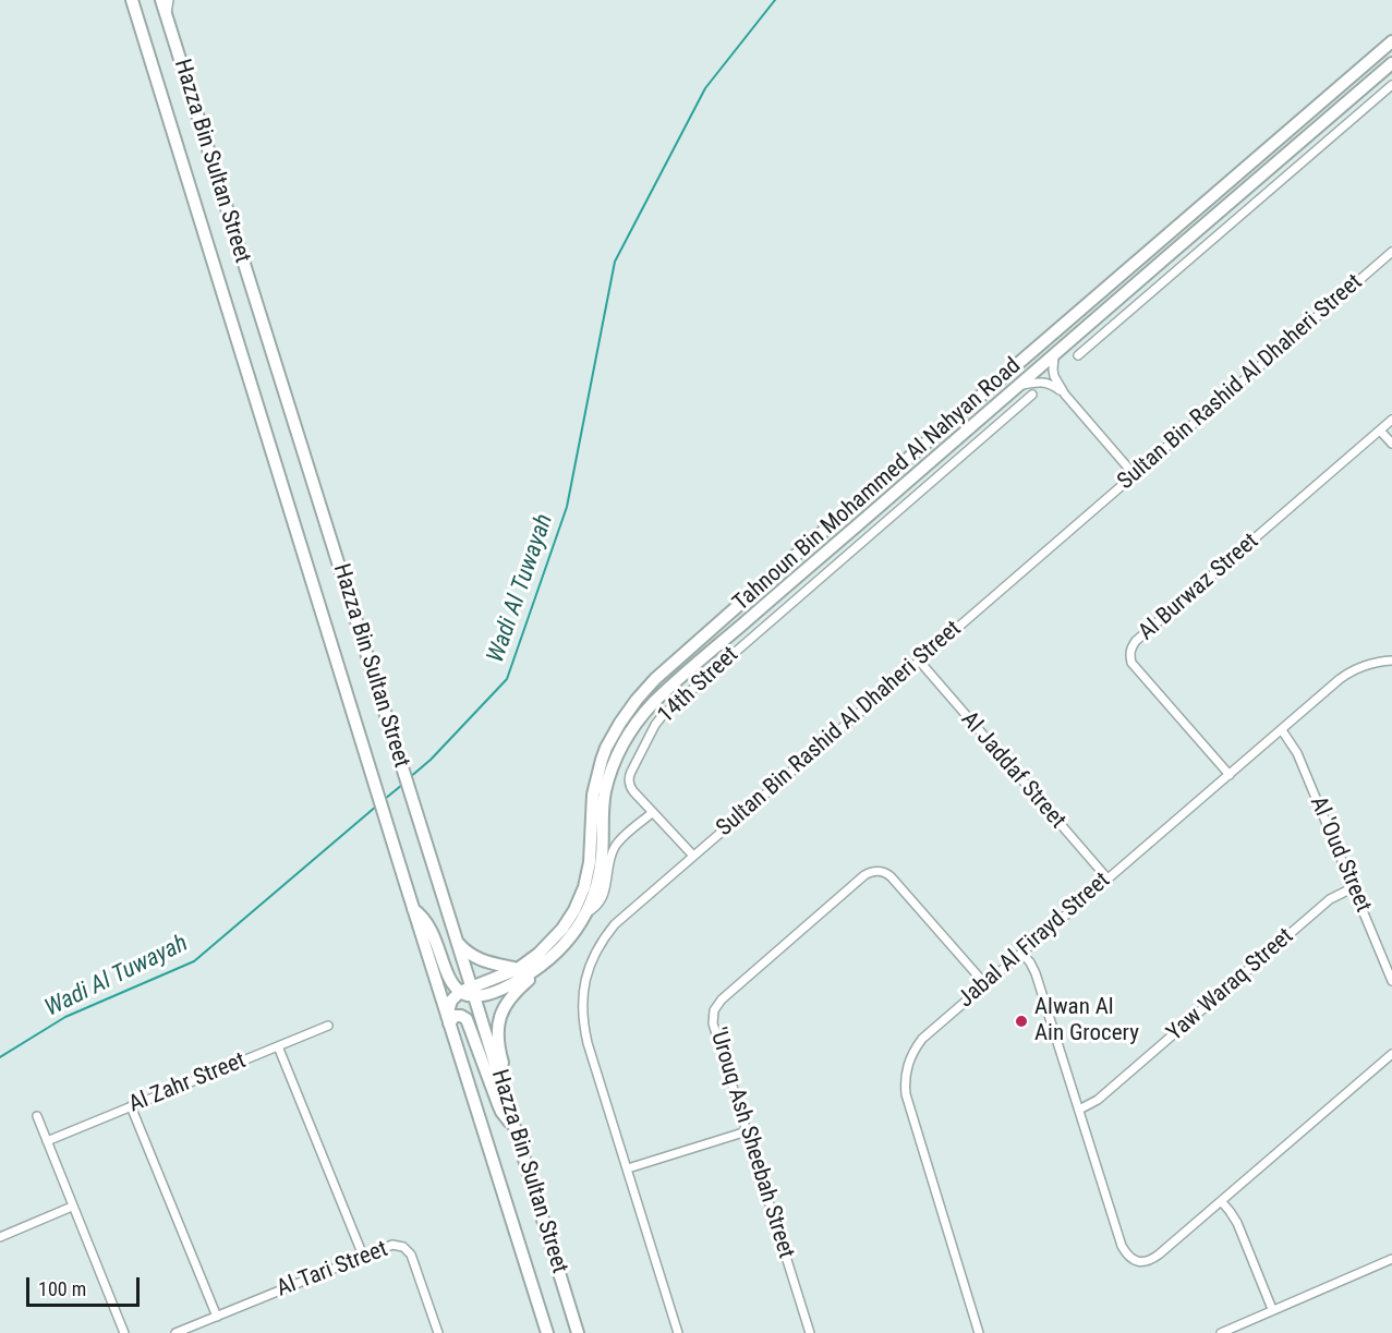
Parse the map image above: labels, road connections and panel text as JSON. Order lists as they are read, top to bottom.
{
  "streets": {
    "main road": ["Hazza Bin Sultan Street", "Tahnoun Bin Mohammed Al Nahyan Road"],
    "street": [
      "Sultan Bin Rashid Al Dhaheri Street",
      "Al Burwaz Street",
      "14th Street",
      "Al Jaddaf Street",
      "Al 'Oud Street",
      "Jabal Al Firayd Street",
      "Yaw Waraq Street",
      "Al Zahr Street",
      "'Urouq Ash Sheebah Street",
      "Al Tari Street"
    ]
  },
  "crossings": [
    ["Hazza Bin Sultan Street", "Tahnoun Bin Mohammed Al Nahyan Road"],
    ["Sultan Bin Rashid Al Dhaheri Street", "14th Street"],
    ["Sultan Bin Rashid Al Dhaheri Street", "Al Jaddaf Street"],
    ["Al Burwaz Street", "Jabal Al Firayd Street"],
    ["Al Jaddaf Street", "Jabal Al Firayd Street"],
    ["Al 'Oud Street", "Jabal Al Firayd Street"],
    ["Al 'Oud Street", "Yaw Waraq Street"],
    ["Jabal Al Firayd Street", "'Urouq Ash Sheebah Street"]
  ],
  "water": ["Wadi Al Tuwayah"],
  "places": ["Alwan Al Ain Grocery"],
  "scale_bar": "100 m"
}
